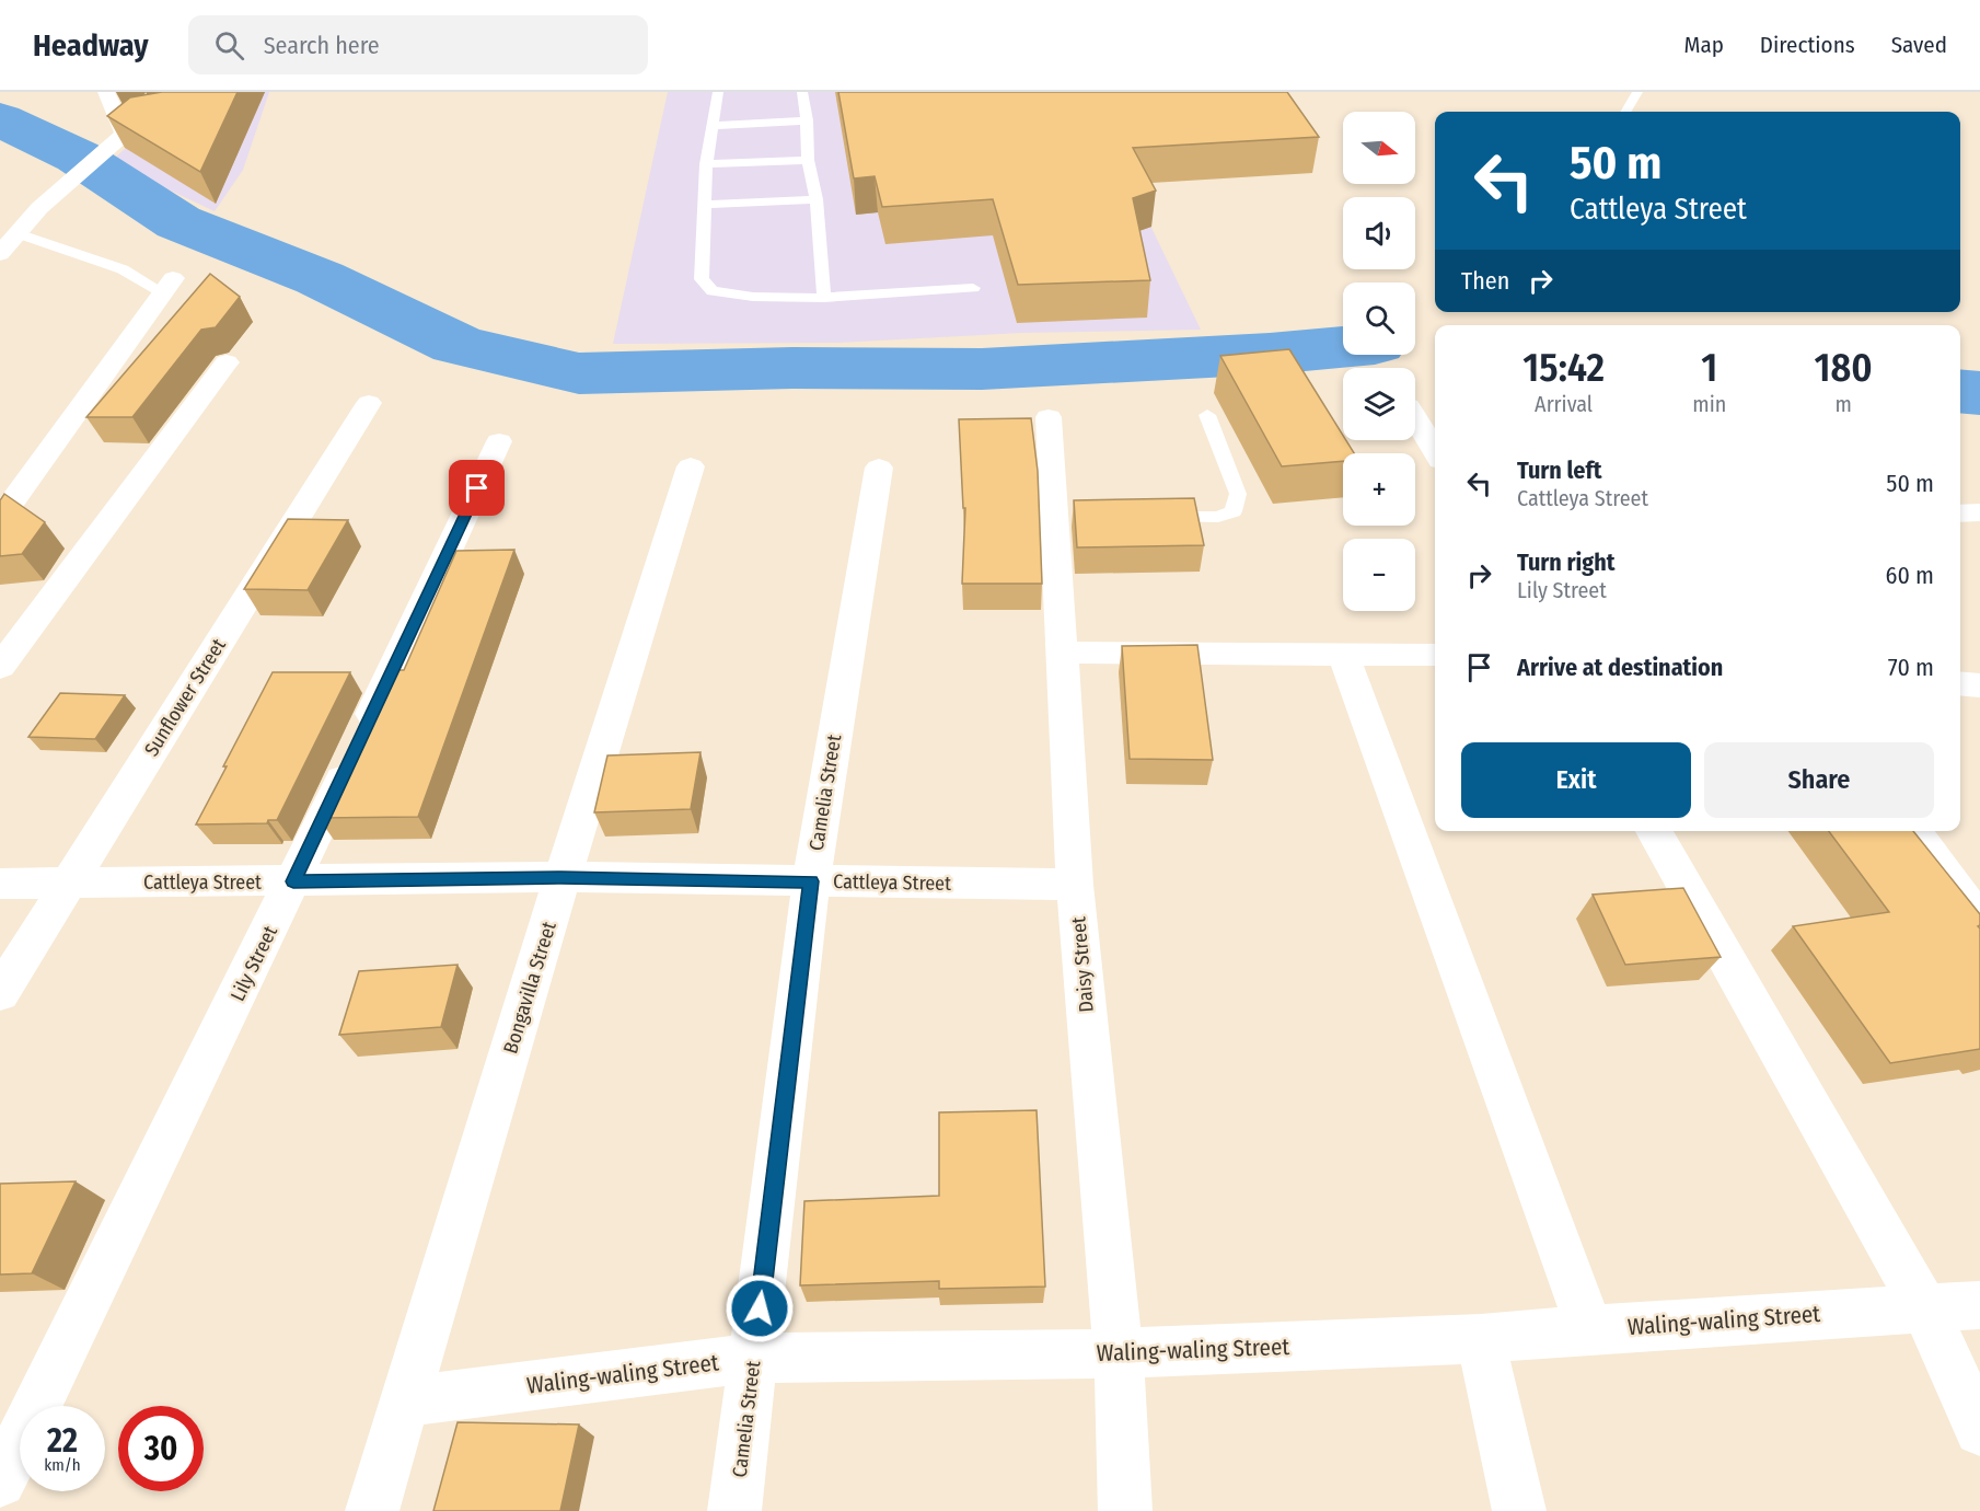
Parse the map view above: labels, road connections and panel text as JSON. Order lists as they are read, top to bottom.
{
  "streets": {
    "street": [
      "Sunflower Street",
      "Camelia Street",
      "Cattleya Street",
      "Lily Street",
      "Daisy Street",
      "Bongavilla Street",
      "Waling-waling Street"
    ]
  },
  "crossings": [
    ["Sunflower Street", "Cattleya Street"],
    ["Camelia Street", "Cattleya Street"],
    ["Camelia Street", "Waling-waling Street"],
    ["Cattleya Street", "Lily Street"],
    ["Cattleya Street", "Daisy Street"],
    ["Cattleya Street", "Bongavilla Street"],
    ["Daisy Street", "Waling-waling Street"],
    ["Bongavilla Street", "Waling-waling Street"]
  ],
  "north": "right",
  "page": {
    "header": "Headway",
    "search": "Search here",
    "nav": ["Map", "Directions", "Saved"],
    "map_buttons": ["+", "−"],
    "turn": ["50 m", "Cattleya Street"],
    "then": "Then",
    "eta": [
      "15:42",
      "Arrival",
      "1",
      "min",
      "180",
      "m"
    ],
    "list": [
      {
        "name": "Turn left",
        "note": "Cattleya Street",
        "value": "50 m"
      },
      {
        "name": "Turn right",
        "note": "Lily Street",
        "value": "60 m"
      },
      {
        "name": "Arrive at destination",
        "value": "70 m"
      }
    ],
    "buttons": ["Exit", "Share"],
    "speed": "22 km/h",
    "limit": "30"
  }
}
